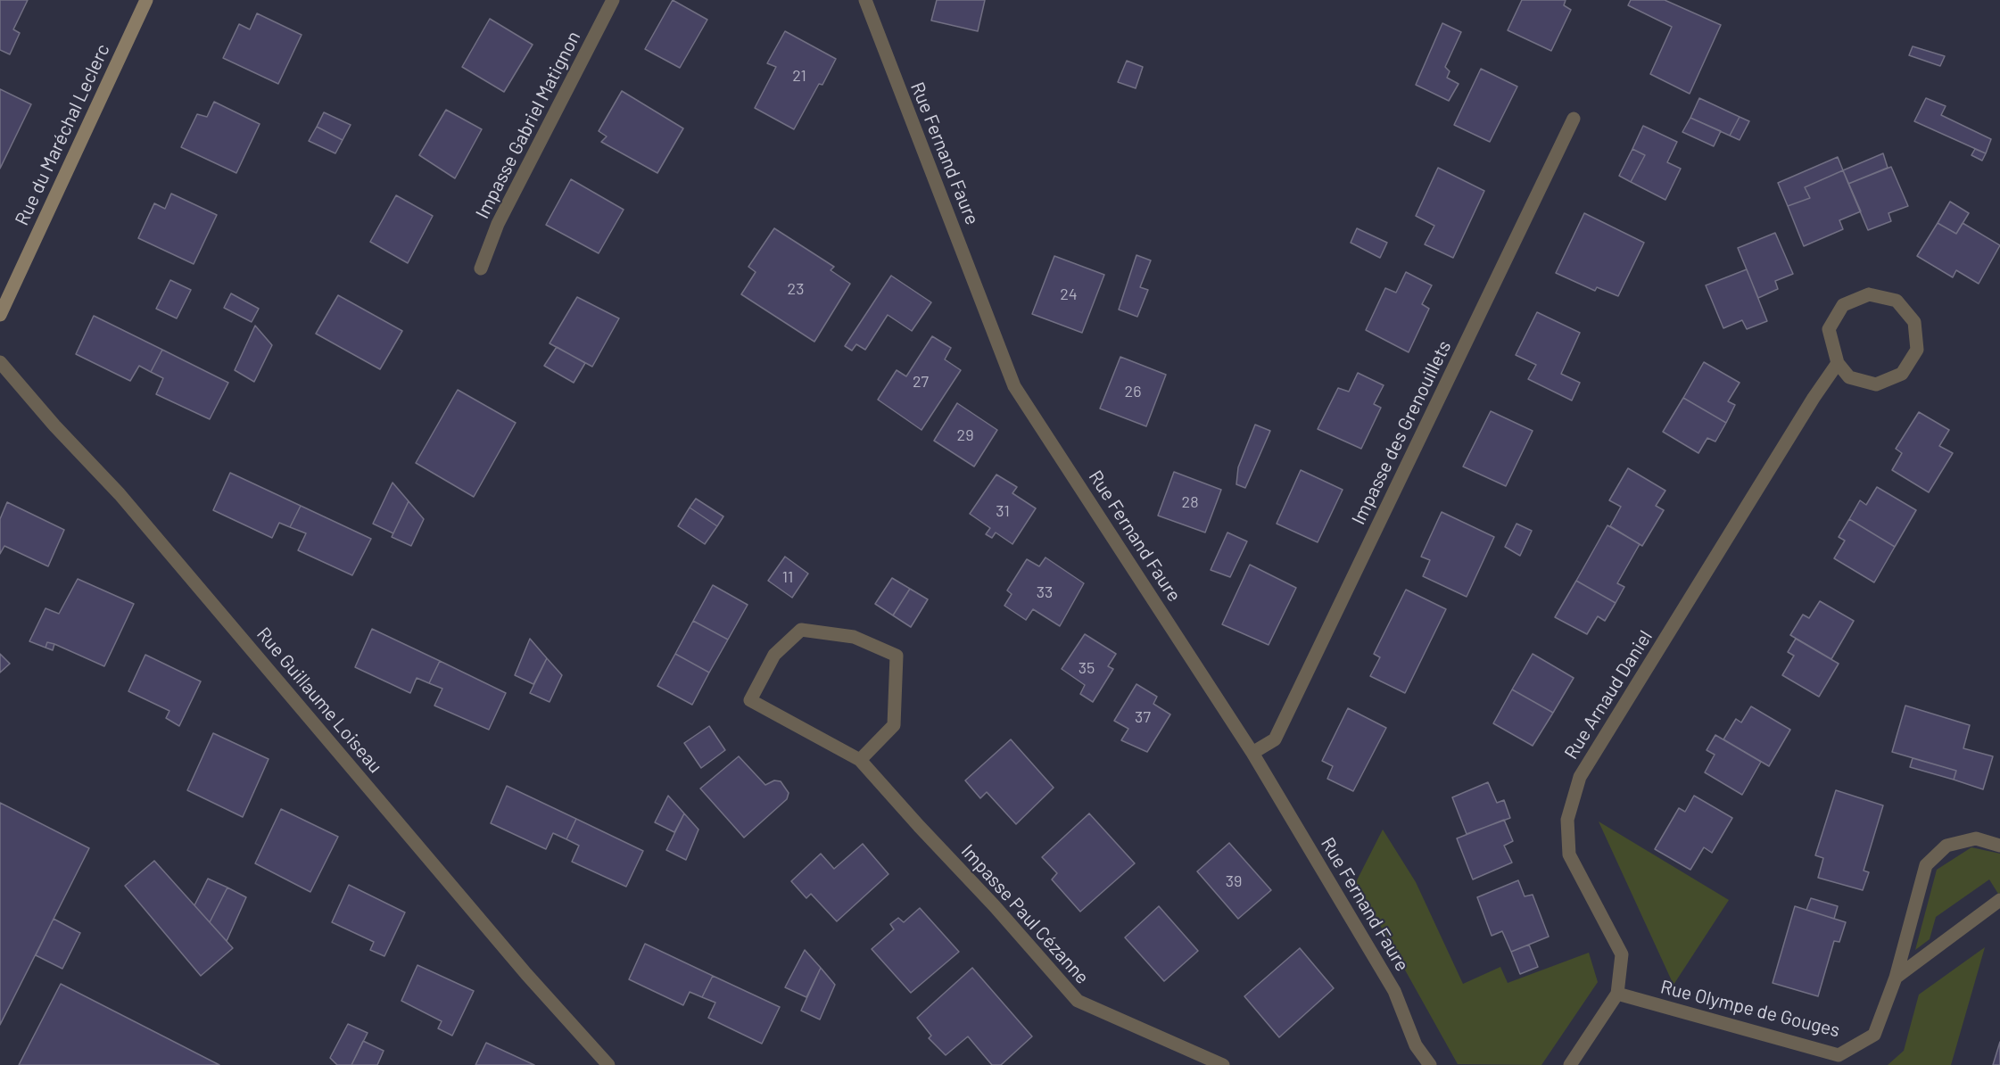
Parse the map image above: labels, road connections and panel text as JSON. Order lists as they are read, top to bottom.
{
  "streets": {
    "main road": ["Rue du Maréchal Leclerc"],
    "street": [
      "Impasse Gabriel Matignon",
      "Rue Fernand Faure",
      "Impasse des Grenouillets",
      "Rue Arnaud Daniel",
      "Rue Guillaume Loiseau",
      "Impasse Paul Cézanne",
      "Rue Olympe de Gouges"
    ]
  },
  "crossings": [
    ["Rue Fernand Faure", "Impasse des Grenouillets"],
    ["Rue Arnaud Daniel", "Rue Olympe de Gouges"]
  ],
  "house_numbers": [
    "21",
    "23",
    "24",
    "27",
    "26",
    "29",
    "28",
    "31",
    "11",
    "33",
    "35",
    "37",
    "39"
  ]
}
